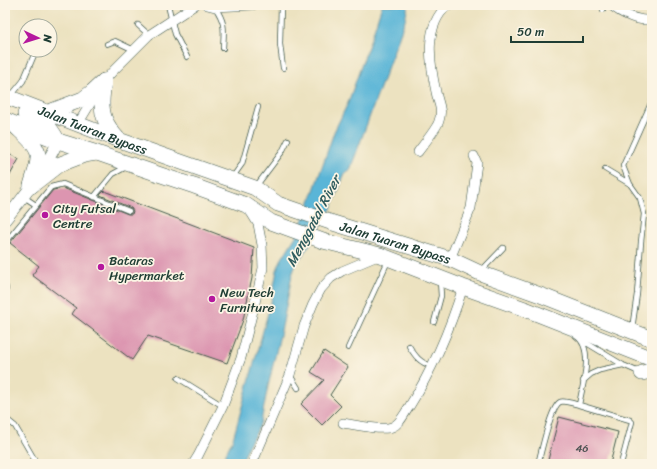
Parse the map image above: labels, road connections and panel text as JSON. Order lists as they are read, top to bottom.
{
  "streets": {
    "highway": ["Jalan Tuaran Bypass"]
  },
  "water": ["Menggatal River"],
  "places": ["City Futsal Centre", "Bataras Hypermarket", "New Tech Furniture"],
  "house_numbers": ["46"],
  "scale_bar": "50 m",
  "north": "right"
}
